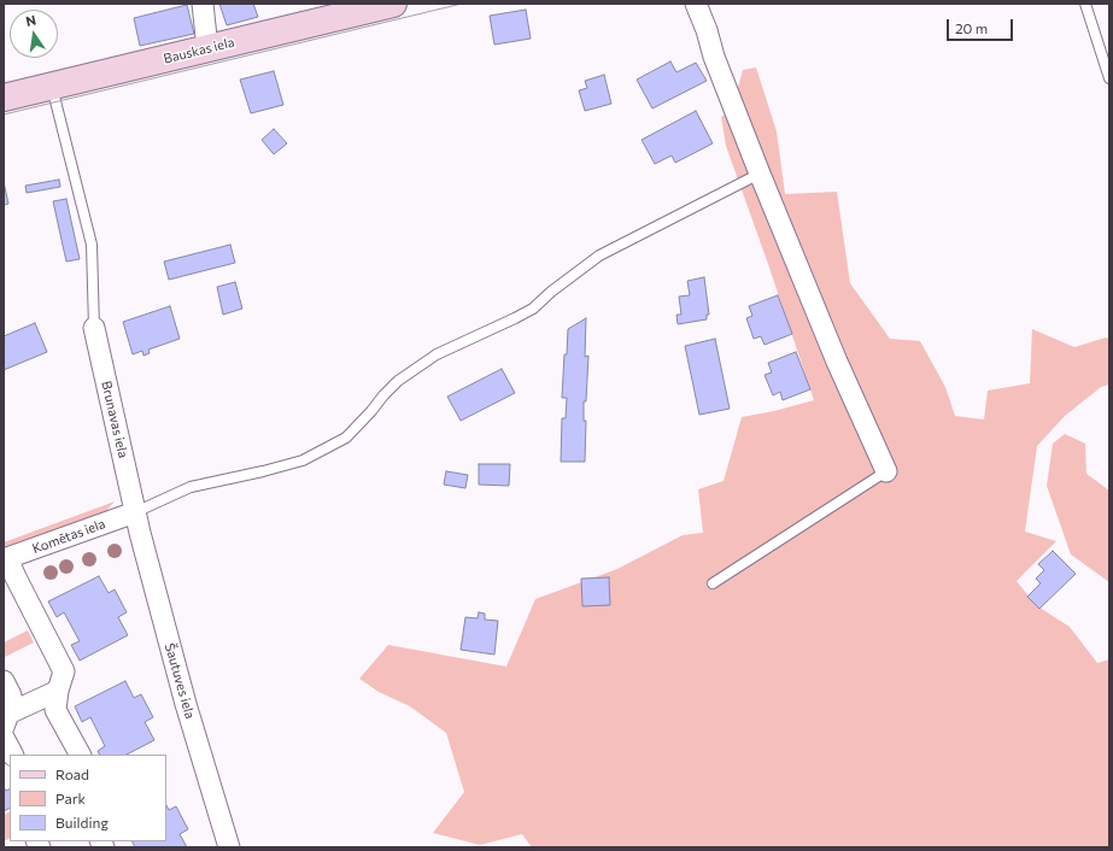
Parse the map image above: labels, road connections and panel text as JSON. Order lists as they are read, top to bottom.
{
  "streets": {
    "street": [
      "Bauskas iela",
      "Brunavas iela",
      "Komētas iela",
      "Šautuves iela"
    ]
  },
  "crossings": [
    ["Brunavas iela", "Komētas iela"],
    ["Brunavas iela", "Šautuves iela"],
    ["Komētas iela", "Šautuves iela"]
  ],
  "legend": ["Road", "Park", "Building"],
  "scale_bar": "20 m",
  "north": "top"
}
